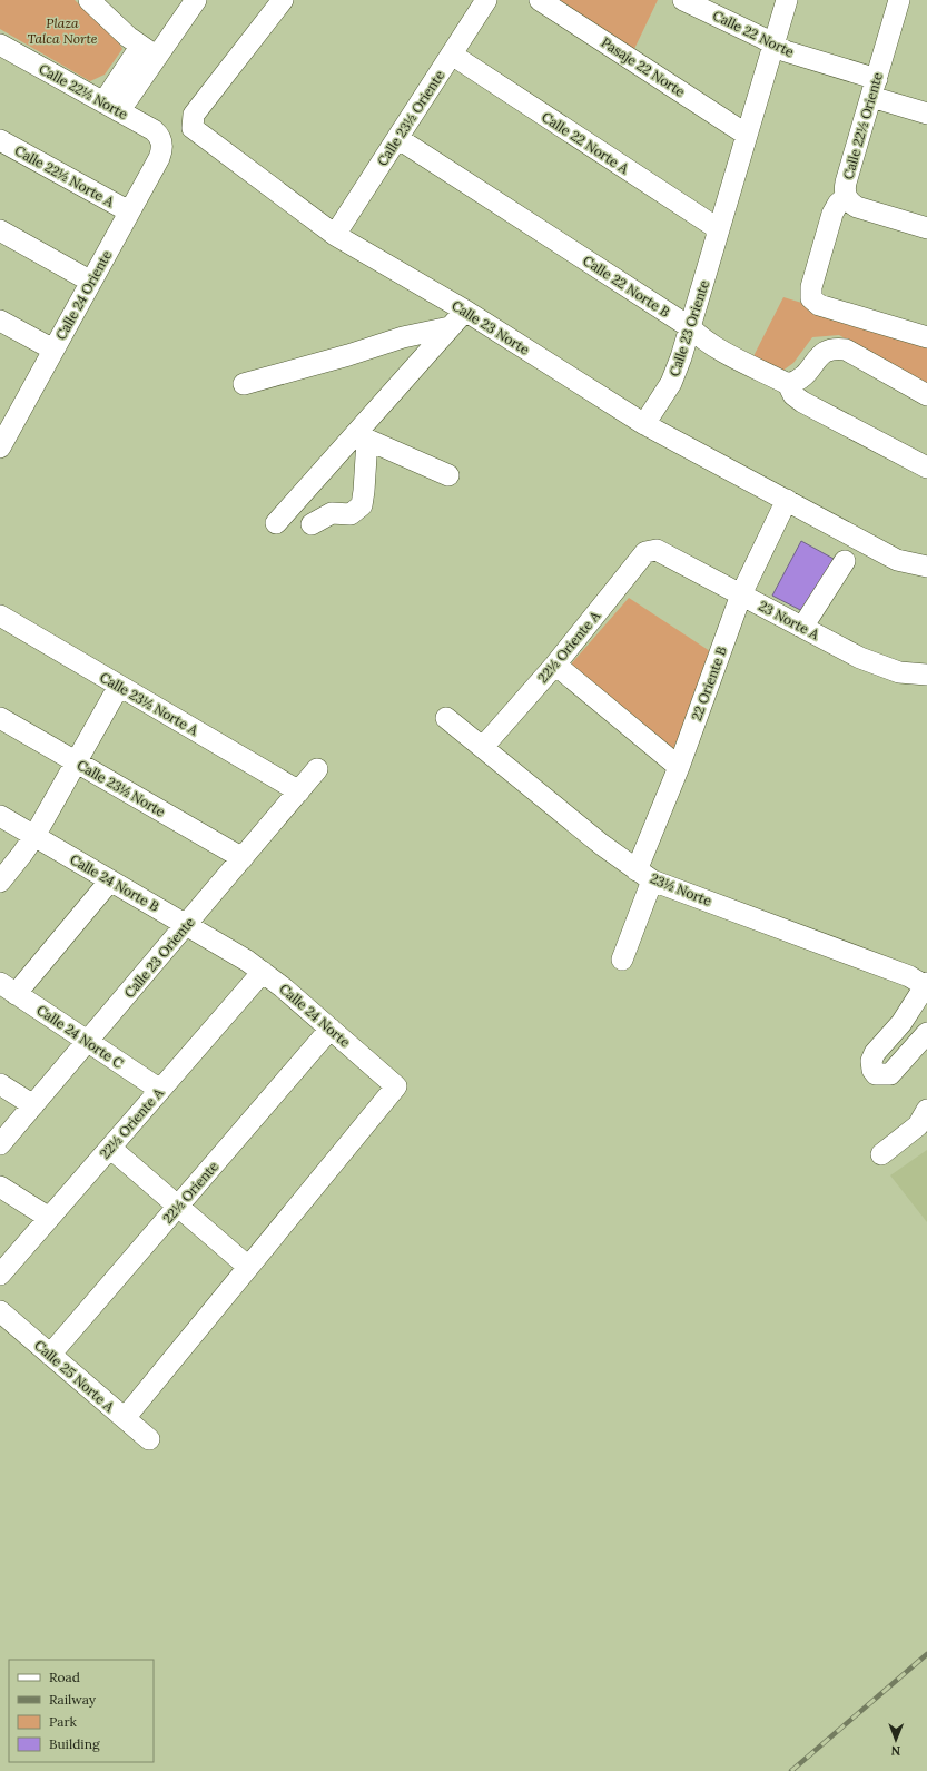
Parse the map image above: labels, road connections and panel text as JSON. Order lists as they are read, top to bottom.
{
  "streets": {
    "street": [
      "Calle 22 Norte",
      "Pasaje 22 Norte",
      "Calle 22½ Norte",
      "Calle 23½ Oriente",
      "Calle 22½ Oriente",
      "Calle 22 Norte A",
      "Calle 22½ Norte A",
      "Calle 22 Norte B",
      "Calle 24 Oriente",
      "Calle 23 Norte",
      "Calle 23 Oriente",
      "23 Norte A",
      "22½ Oriente A",
      "22 Oriente B",
      "Calle 23½ Norte A",
      "Calle 23½ Norte",
      "Calle 24 Norte B",
      "23½ Norte",
      "Calle 24 Norte",
      "Calle 24 Norte C",
      "22½ Oriente",
      "Calle 25 Norte A"
    ]
  },
  "crossings": [
    ["Calle 22 Norte", "Calle 22½ Oriente"],
    ["Calle 22 Norte", "Calle 23 Oriente"],
    ["Pasaje 22 Norte", "Calle 23 Oriente"],
    ["Calle 22½ Norte", "Calle 24 Oriente"],
    ["Calle 23½ Oriente", "Calle 22 Norte A"],
    ["Calle 23½ Oriente", "Calle 22 Norte B"],
    ["Calle 23½ Oriente", "Calle 23 Norte"],
    ["Calle 22 Norte A", "Calle 23 Oriente"],
    ["Calle 22½ Norte A", "Calle 24 Oriente"],
    ["Calle 22 Norte B", "Calle 23 Oriente"],
    ["Calle 23 Norte", "Calle 23 Oriente"],
    ["Calle 23 Oriente", "Calle 23½ Norte A"],
    ["Calle 23 Oriente", "Calle 23½ Norte"],
    ["Calle 23 Oriente", "Calle 24 Norte B"],
    ["Calle 23 Oriente", "Calle 24 Norte C"],
    ["23 Norte A", "22½ Oriente A"],
    ["23 Norte A", "22 Oriente B"],
    ["22½ Oriente A", "23½ Norte"],
    ["22½ Oriente A", "Calle 24 Norte"],
    ["22½ Oriente A", "Calle 24 Norte C"],
    ["22 Oriente B", "23½ Norte"],
    ["Calle 24 Norte B", "Calle 24 Norte"],
    ["Calle 24 Norte", "22½ Oriente"],
    ["22½ Oriente", "Calle 25 Norte A"]
  ],
  "parks": ["Plaza Talca Norte"],
  "legend": [
    "Road",
    "Railway",
    "Park",
    "Building"
  ],
  "north": "bottom"
}
